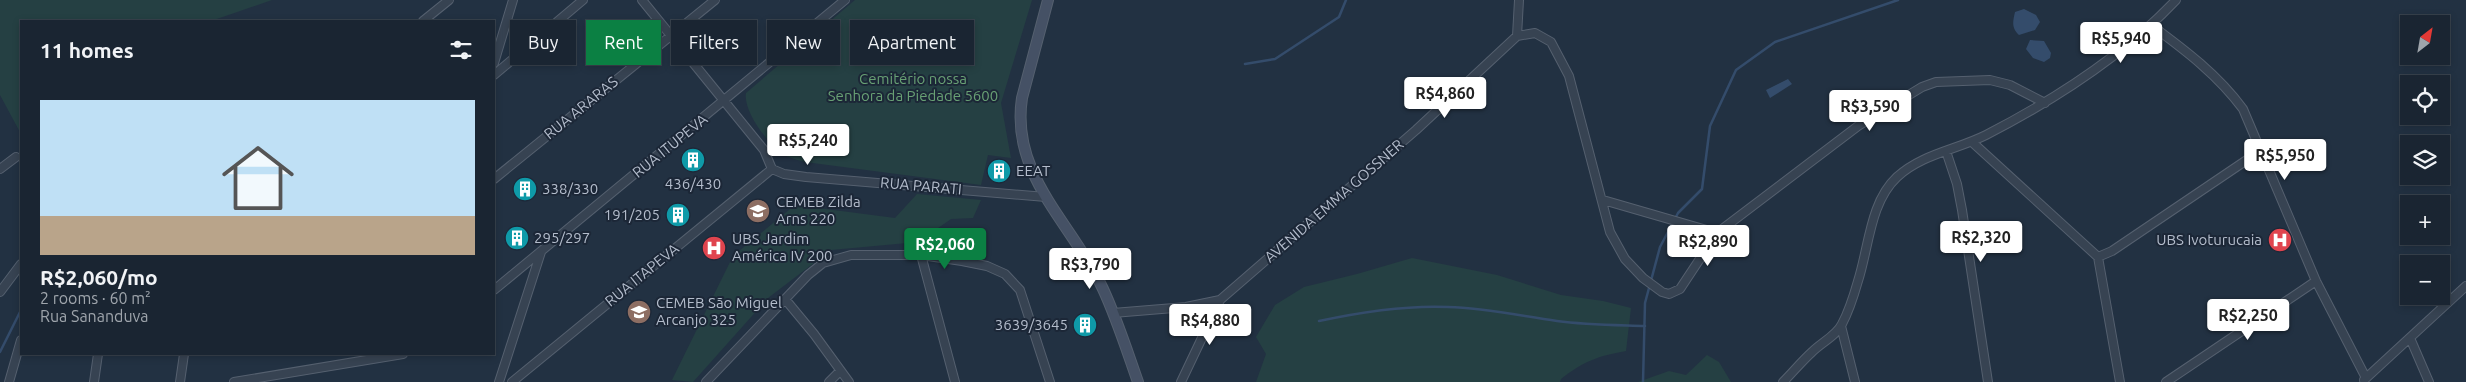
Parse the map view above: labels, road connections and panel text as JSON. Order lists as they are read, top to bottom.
{
  "streets": {
    "street": [
      "RUA ARARAS",
      "RUA ITUPEVA",
      "RUA PARATI",
      "AVENIDA EMMA GOSSNER",
      "RUA ITAPEVA"
    ]
  },
  "crossings": [
    ["RUA PARATI", "RUA ITAPEVA"]
  ],
  "parks": ["Cemitério nossa Senhora da Piedade 5600"],
  "places": {
    "building": [
      "436/430",
      "EEAT",
      "338/330",
      "191/205",
      "295/297",
      "3639/3645"
    ],
    "school or university": ["CEMEB Zilda Arns 220", "CEMEB São Miguel Arcanjo 325"],
    "hospital": ["UBS Ivoturucaia", "UBS Jardim América IV 200"]
  },
  "north": "top right",
  "page": {
    "map_buttons": ["+", "−"],
    "chip": [
      "Buy",
      "Rent",
      "Filters",
      "New",
      "Apartment"
    ],
    "heading": "11 homes",
    "price": [
      "R$5,940",
      "R$4,860",
      "R$3,590",
      "R$5,240",
      "R$5,950",
      "R$2,320",
      "R$2,890",
      "R$2,060",
      "R$3,790",
      "R$2,250",
      "R$4,880"
    ],
    "list": [
      {
        "name": "R$2,060/mo",
        "note": "2 rooms · 60 m² · Rua Sananduva"
      }
    ]
  }
}
